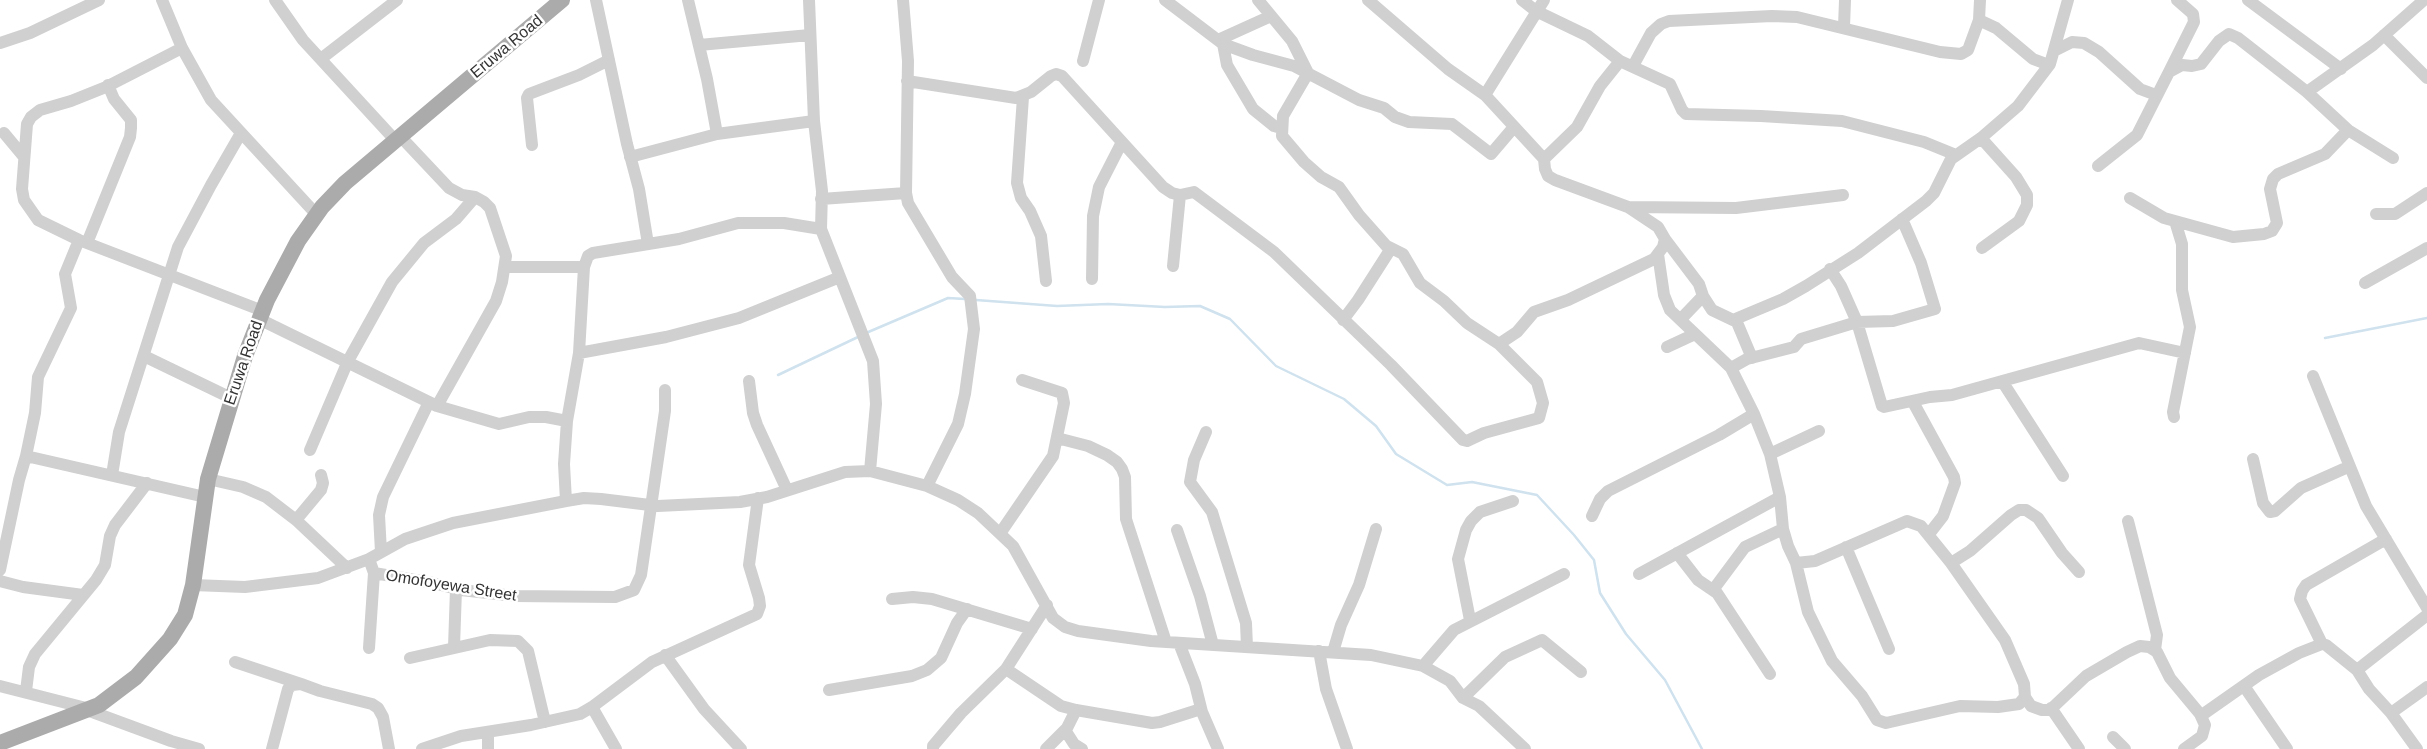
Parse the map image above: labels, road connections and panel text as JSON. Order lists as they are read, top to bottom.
{
  "streets": {
    "main road": ["Eruwa Road"],
    "street": ["Omofoyewa Street"]
  }
}
